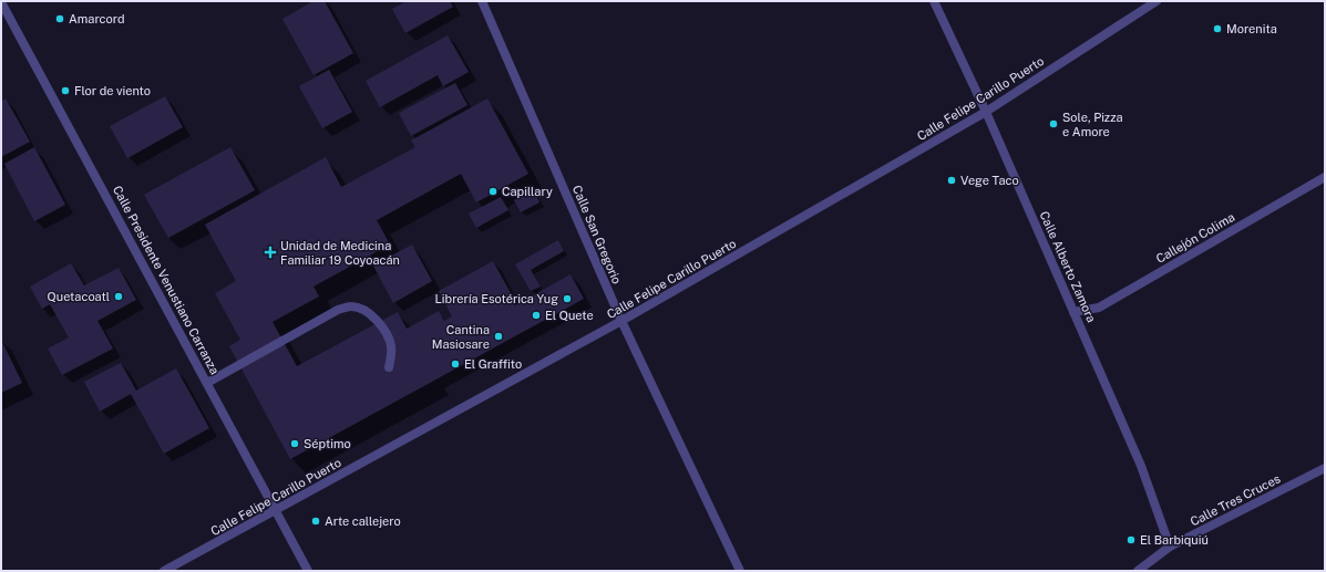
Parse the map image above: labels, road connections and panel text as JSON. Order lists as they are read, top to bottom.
{
  "streets": {
    "street": [
      "Calle Felipe Carillo Puerto",
      "Calle San Gregorio",
      "Callejón Colima",
      "Calle Alberto Zamora",
      "Calle Presidente Venustiano Carranza",
      "Calle Tres Cruces"
    ]
  },
  "crossings": [
    ["Calle Felipe Carillo Puerto", "Calle San Gregorio"],
    ["Calle Felipe Carillo Puerto", "Calle Alberto Zamora"],
    ["Calle Felipe Carillo Puerto", "Calle Presidente Venustiano Carranza"],
    ["Callejón Colima", "Calle Alberto Zamora"],
    ["Calle Alberto Zamora", "Calle Tres Cruces"]
  ],
  "places": {
    "other": [
      "Amarcord",
      "Morenita",
      "Flor de viento",
      "Sole, Pizza e Amore",
      "Vege Taco",
      "Capillary",
      "Quetacoatl",
      "Librería Esotérica Yug",
      "El Quete",
      "Cantina Masiosare",
      "El Graffito",
      "Séptimo",
      "Arte callejero",
      "El Barbiquiú"
    ],
    "health": ["Unidad de Medicina Familiar 19 Coyoacán"]
  }
}
